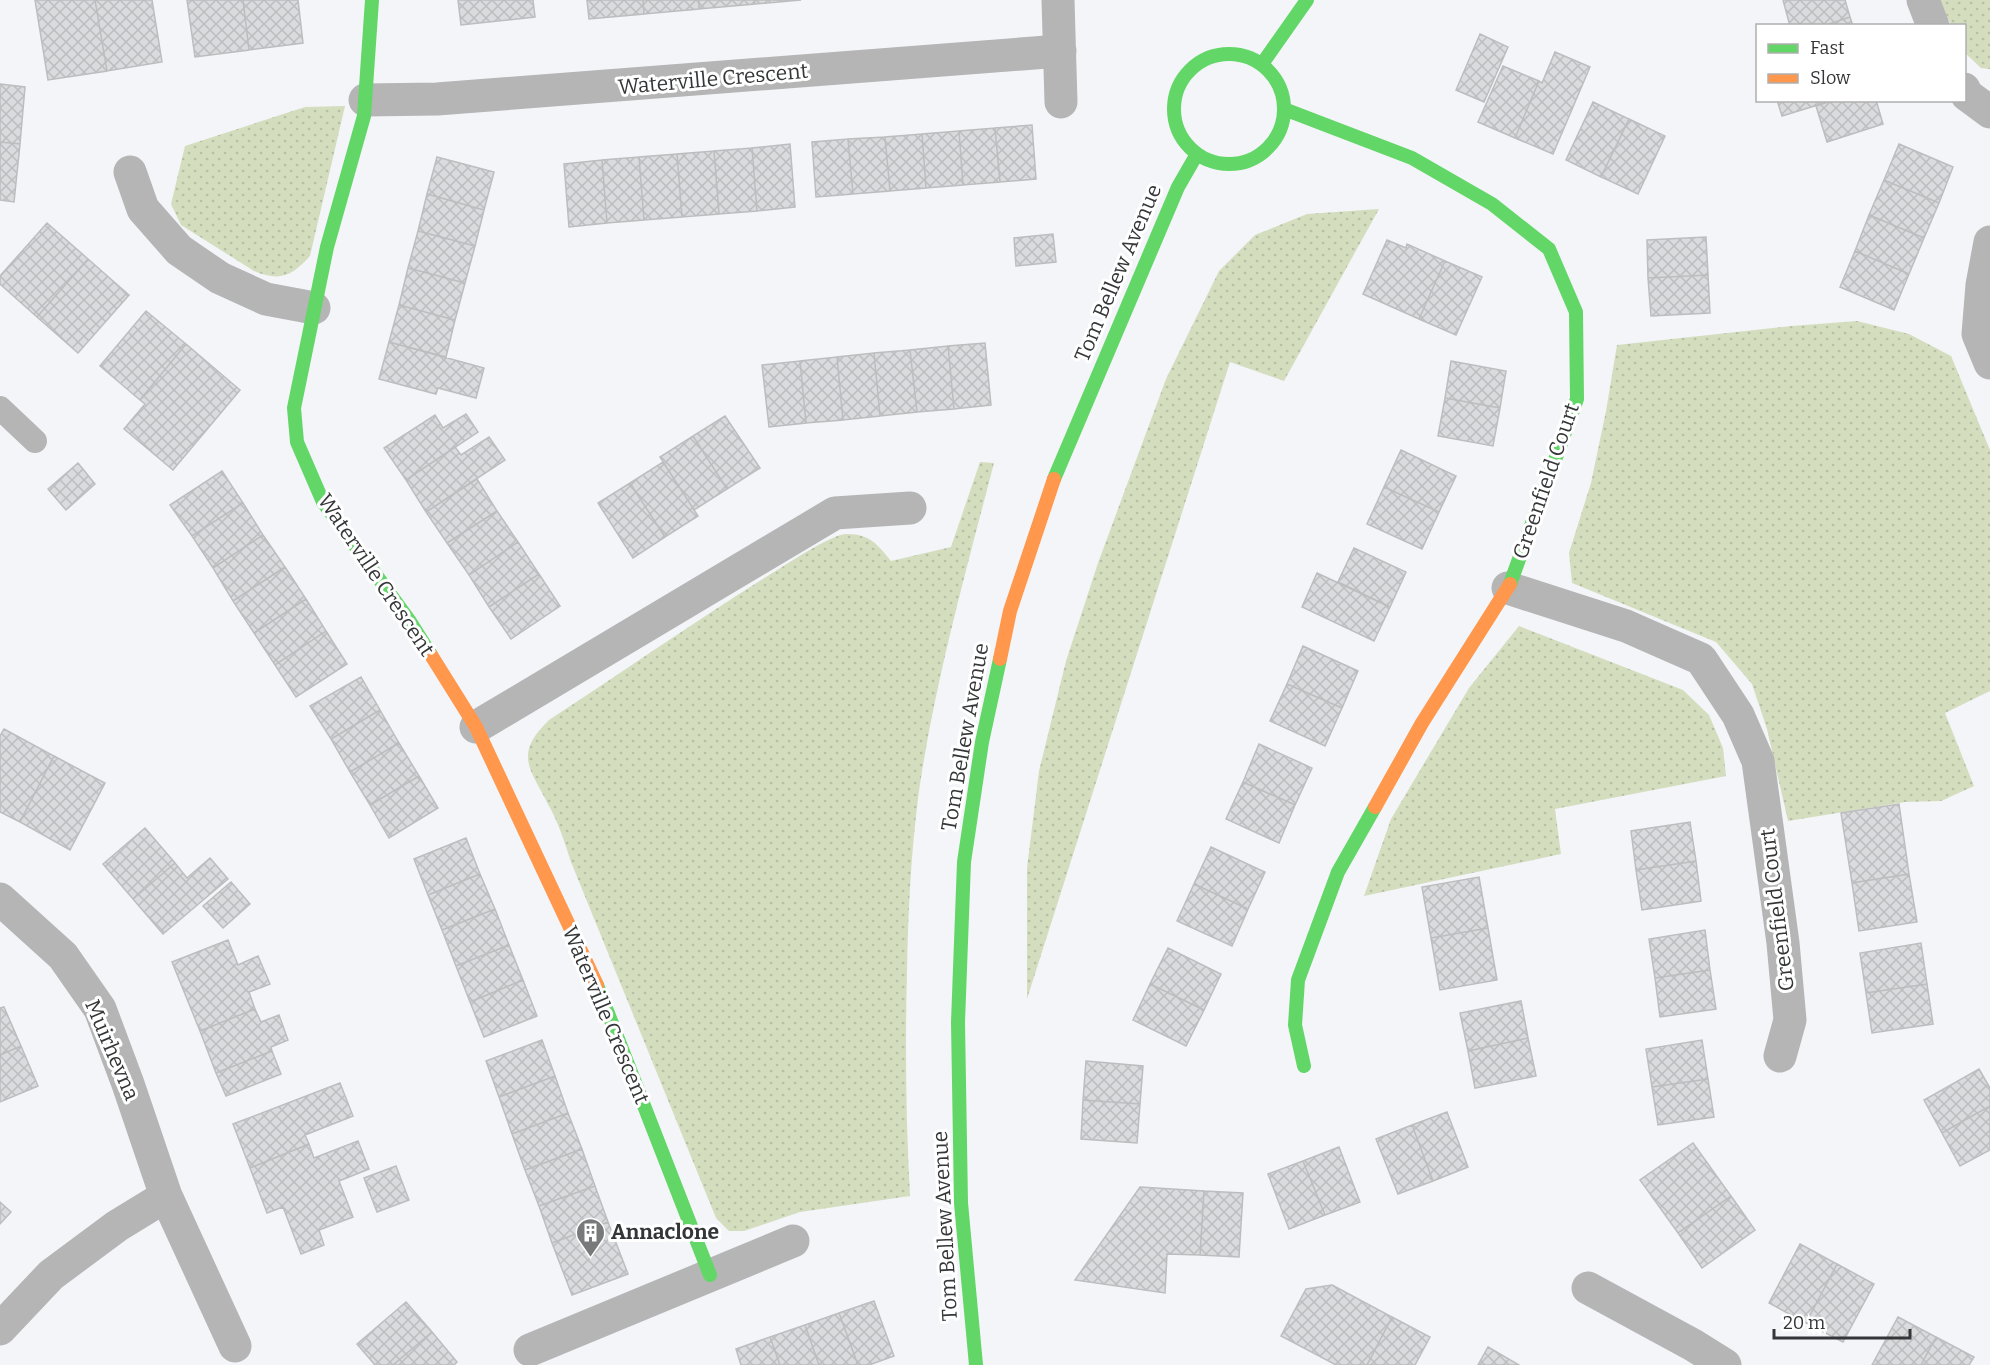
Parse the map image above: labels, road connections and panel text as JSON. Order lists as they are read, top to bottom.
{
  "streets": {
    "street": [
      "Waterville Crescent",
      "Tom Bellew Avenue",
      "Greenfield Court",
      "Muirhevna"
    ]
  },
  "crossings": [
    ["Tom Bellew Avenue", "Greenfield Court"]
  ],
  "places": {
    "building": ["Annaclone"]
  },
  "legend": ["Fast", "Slow"],
  "scale_bar": "20 m"
}
